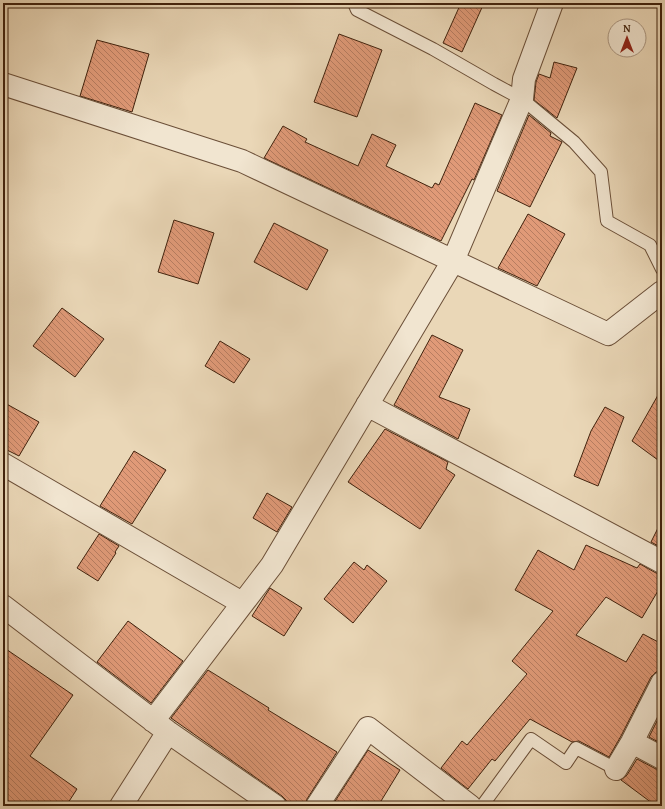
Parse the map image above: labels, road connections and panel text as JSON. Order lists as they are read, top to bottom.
{
  "north": "top"
}
